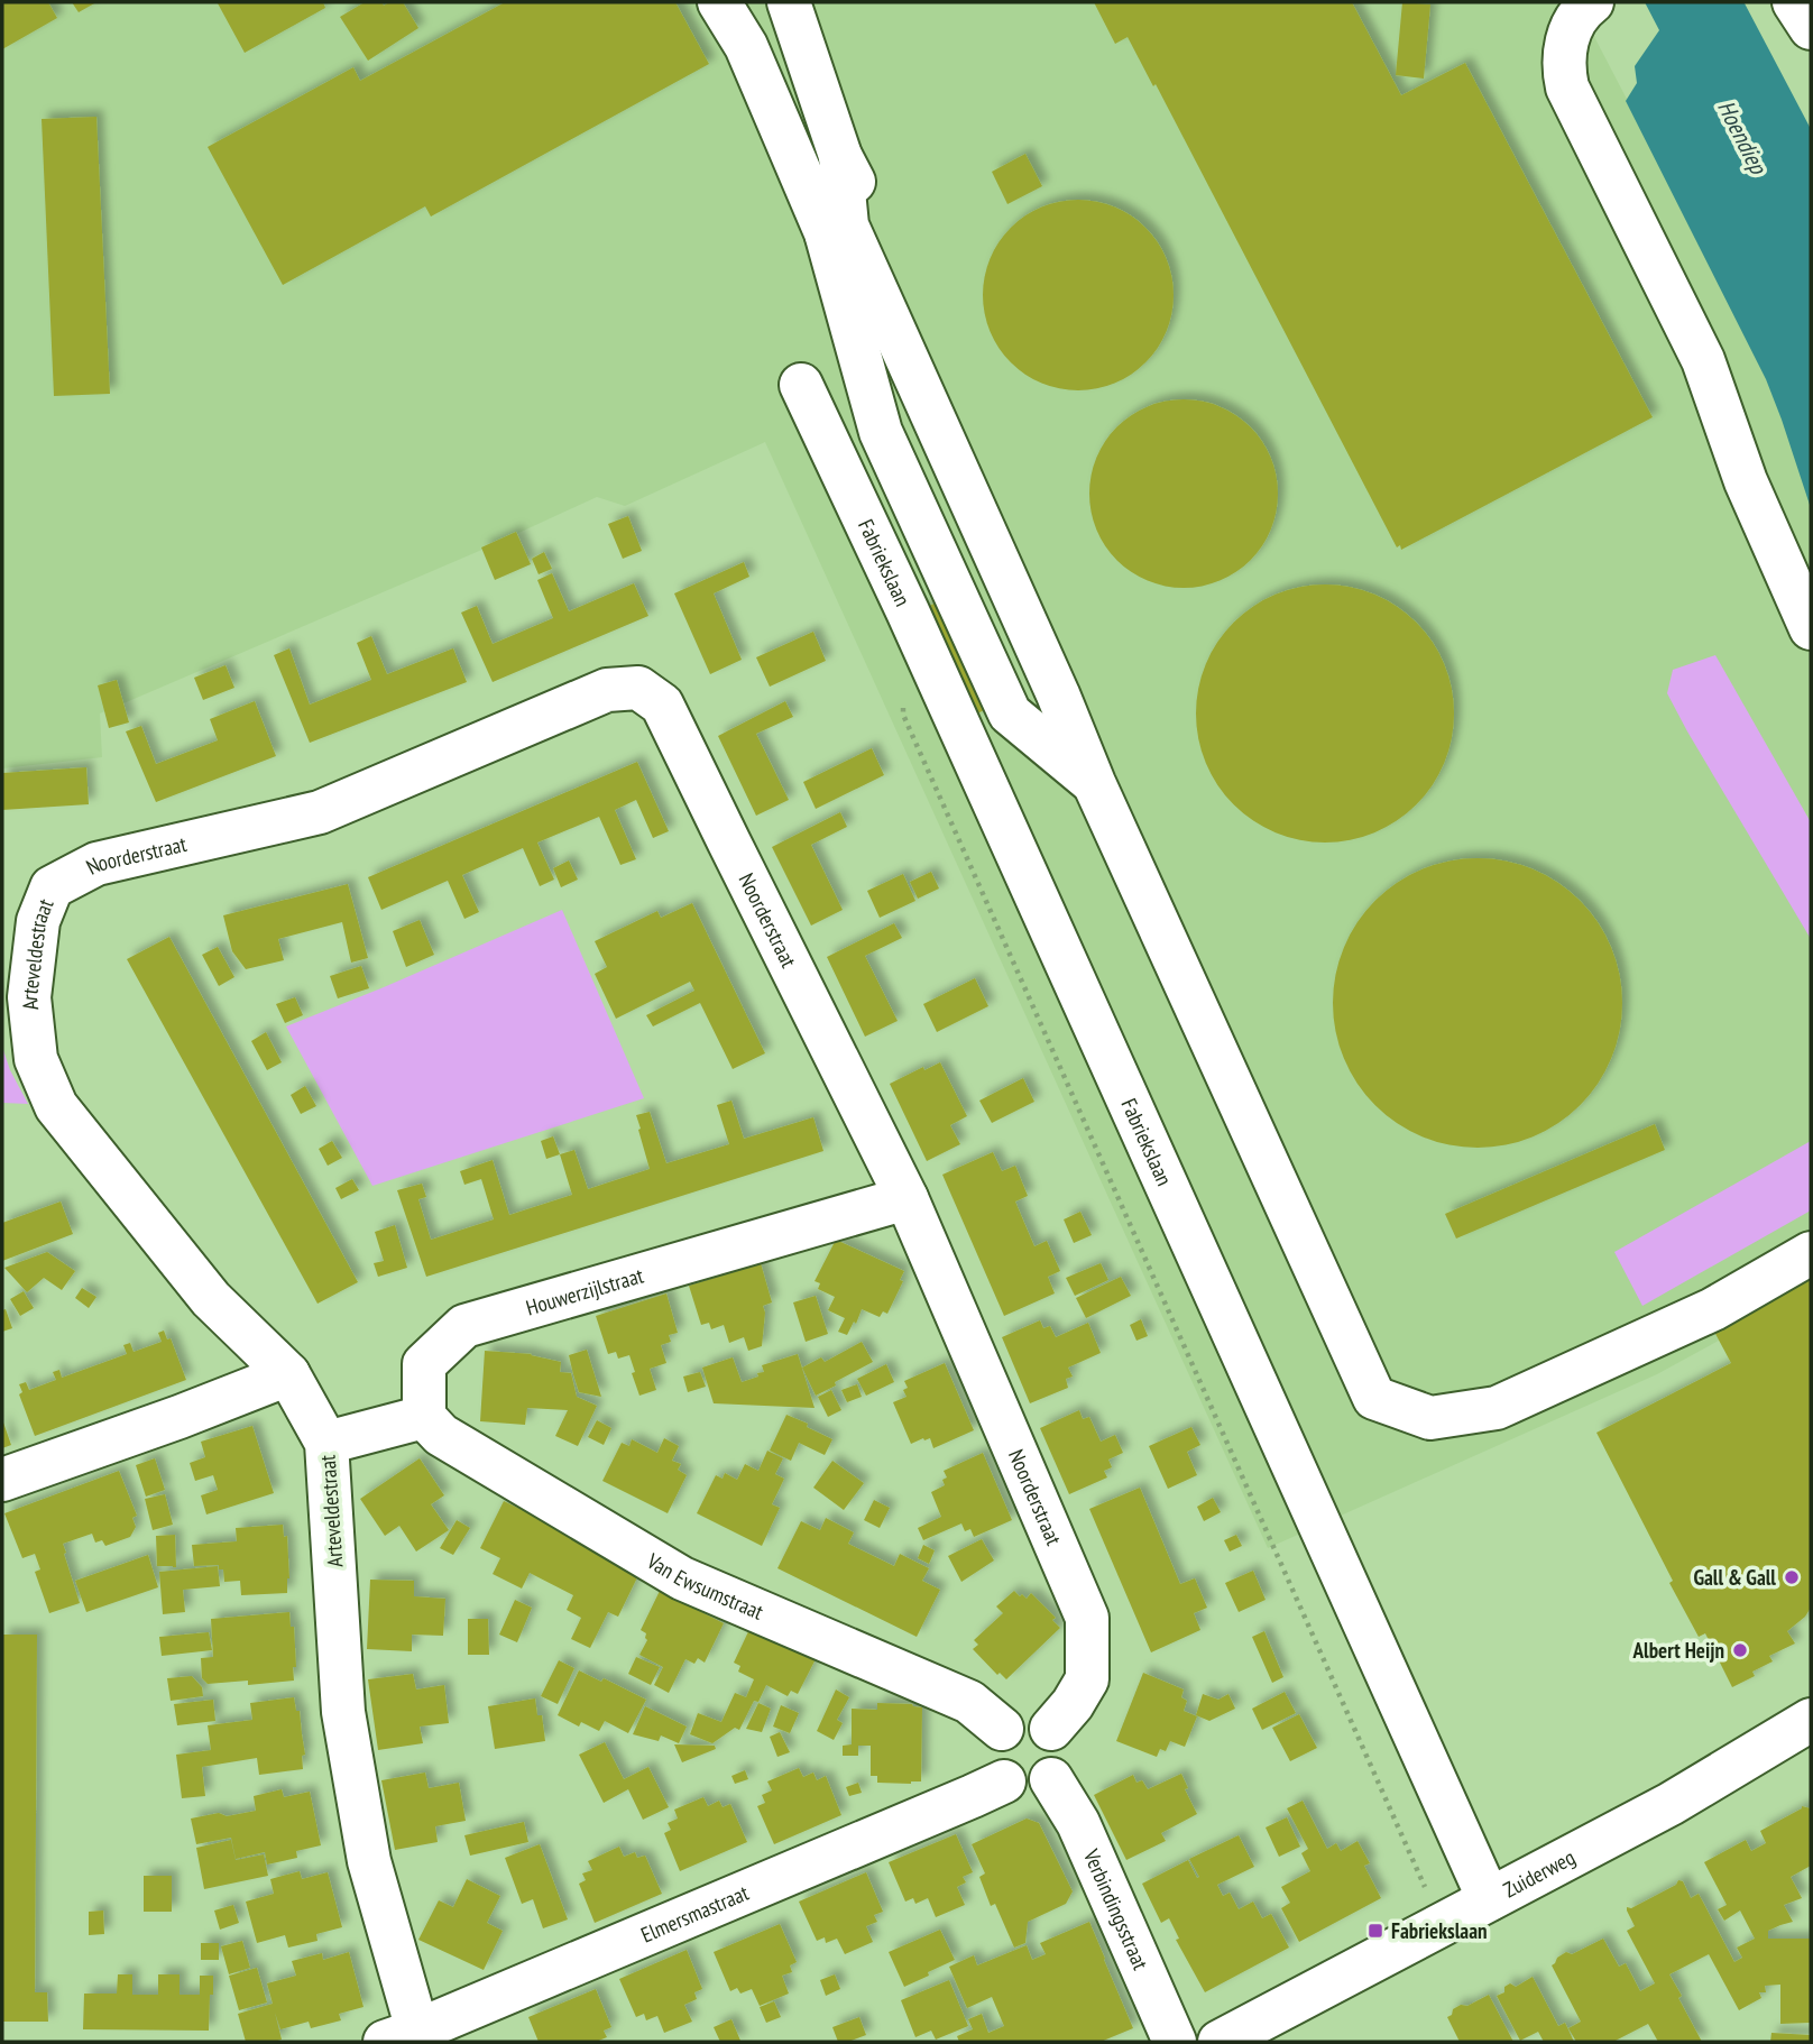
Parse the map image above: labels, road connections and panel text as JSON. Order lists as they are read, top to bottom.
{
  "streets": {
    "street": [
      "Fabriekslaan",
      "Noorderstraat",
      "Arteveldestraat",
      "Houwerzijlstraat",
      "Van Ewsumstraat",
      "Zuiderweg",
      "Verbindingsstraat",
      "Elmersmastraat"
    ]
  },
  "crossings": [
    ["Fabriekslaan", "Zuiderweg"],
    ["Noorderstraat", "Arteveldestraat"],
    ["Noorderstraat", "Houwerzijlstraat"],
    ["Noorderstraat", "Van Ewsumstraat"],
    ["Noorderstraat", "Verbindingsstraat"],
    ["Noorderstraat", "Elmersmastraat"],
    ["Arteveldestraat", "Elmersmastraat"],
    ["Houwerzijlstraat", "Van Ewsumstraat"],
    ["Van Ewsumstraat", "Verbindingsstraat"],
    ["Van Ewsumstraat", "Elmersmastraat"],
    ["Verbindingsstraat", "Elmersmastraat"]
  ],
  "water": ["Hoendiep"],
  "places": {
    "other": ["Gall & Gall", "Albert Heijn"],
    "transit": ["Fabriekslaan"]
  }
}
